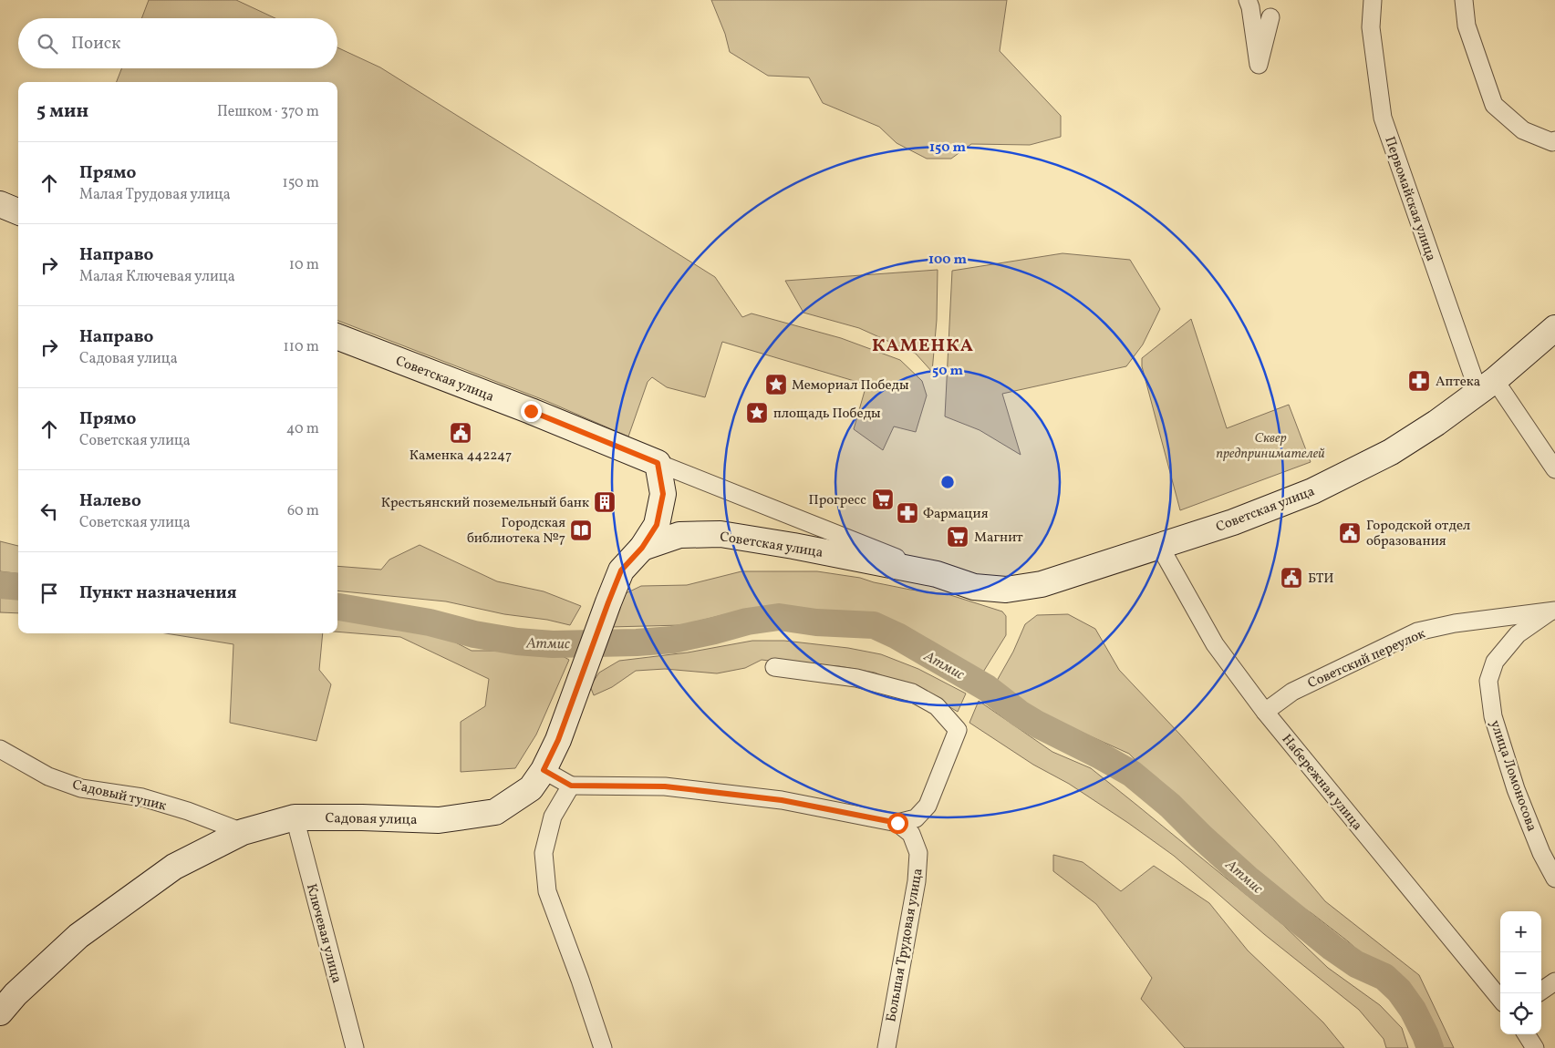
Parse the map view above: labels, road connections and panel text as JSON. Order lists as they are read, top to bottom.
{
  "streets": {
    "main road": ["Советская улица", "Садовая улица"],
    "street": [
      "Первомайская улица",
      "Советский переулок",
      "улица Ломоносова",
      "Набережная улица",
      "Садовый тупик",
      "Ключевая улица",
      "Большая Трудовая улица"
    ]
  },
  "crossings": [
    ["Первомайская улица", "Советская улица"],
    ["Советская улица", "Набережная улица"],
    ["Советская улица", "Садовая улица"],
    ["Советский переулок", "улица Ломоносова"],
    ["Советский переулок", "Набережная улица"],
    ["Садовый тупик", "Садовая улица"],
    ["Садовая улица", "Ключевая улица"]
  ],
  "districts": ["КАМЕНКА"],
  "water": ["Атмис"],
  "parks": ["Сквер предпринимателей"],
  "places": {
    "pharmacy": ["Аптека", "Фармация"],
    "place": ["Мемориал Победы", "площадь Победы"],
    "public building": ["Каменка 442247", "Городской отдел образования", "БТИ"],
    "supermarket": ["Прогресс", "Магнит"],
    "building": ["Крестьянский поземельный банк"],
    "library": ["Городская библиотека №7"]
  },
  "page": {
    "search": "Поиск",
    "heading": ["5 мин", "Пешком · 370 m"],
    "list": [
      ["Прямо", "Малая Трудовая улица", "150 m"],
      ["Направо", "Малая Ключевая улица", "10 m"],
      ["Направо", "Садовая улица", "110 m"],
      ["Прямо", "Советская улица", "40 m"],
      ["Налево", "Советская улица", "60 m"],
      "Пункт назначения"
    ],
    "map_buttons": ["+", "−"]
  },
  "rings": ["150 m", "100 m", "50 m"]
}
